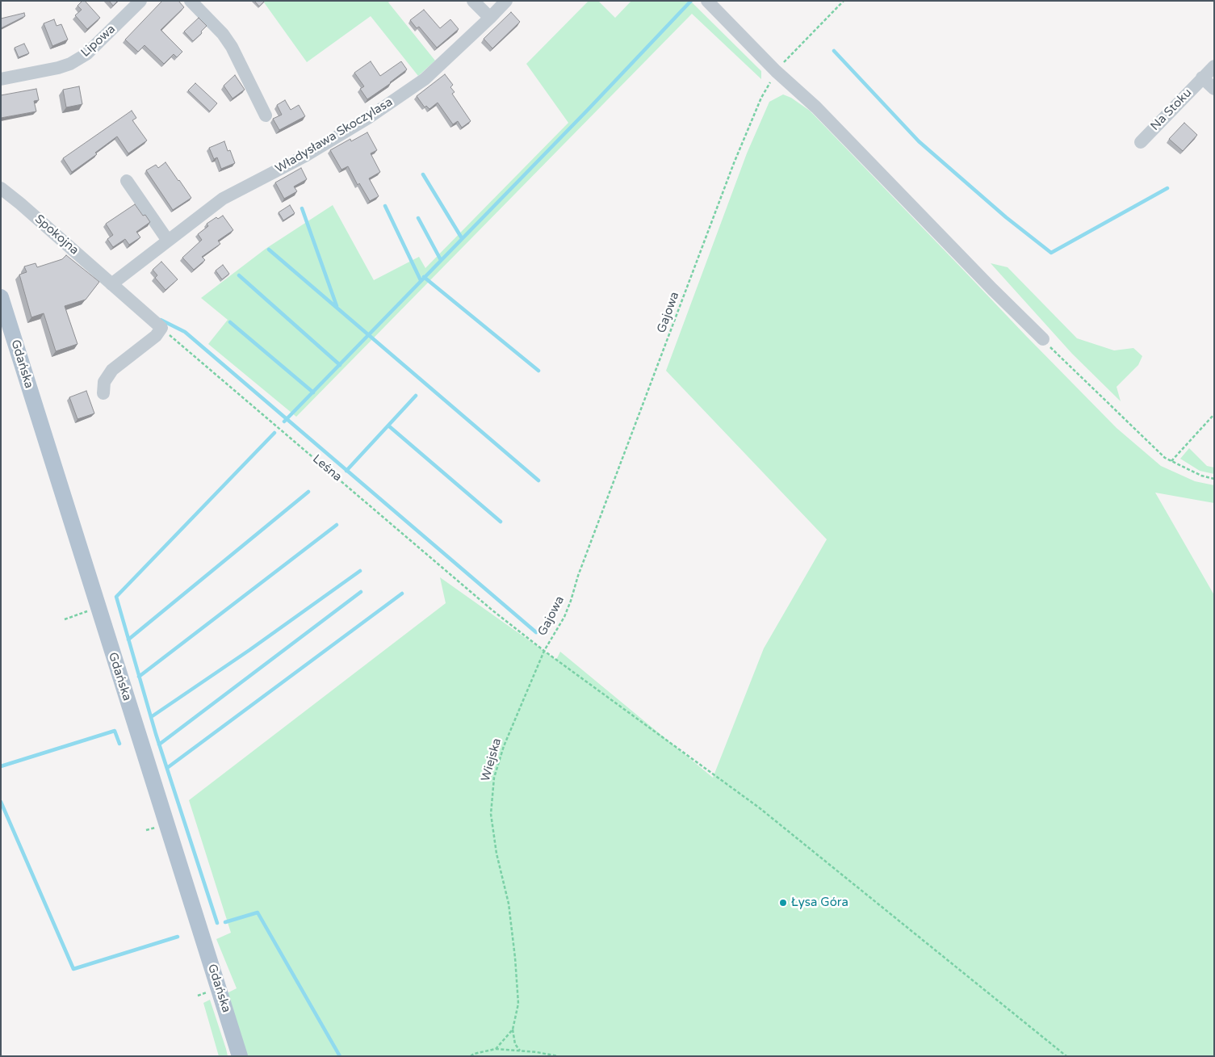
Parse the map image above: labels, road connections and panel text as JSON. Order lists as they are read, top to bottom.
{
  "streets": {
    "main road": ["Gdańska"],
    "street": [
      "Lipowa",
      "Na Stoku",
      "Władysława Skoczylasa",
      "Spokojna"
    ],
    "path": ["Gajowa", "Leśna", "Wiejska"]
  },
  "crossings": [
    ["Władysława Skoczylasa", "Spokojna"],
    ["Gajowa", "Leśna"],
    ["Gajowa", "Wiejska"],
    ["Leśna", "Wiejska"]
  ],
  "places": ["Łysa Góra"]
}
